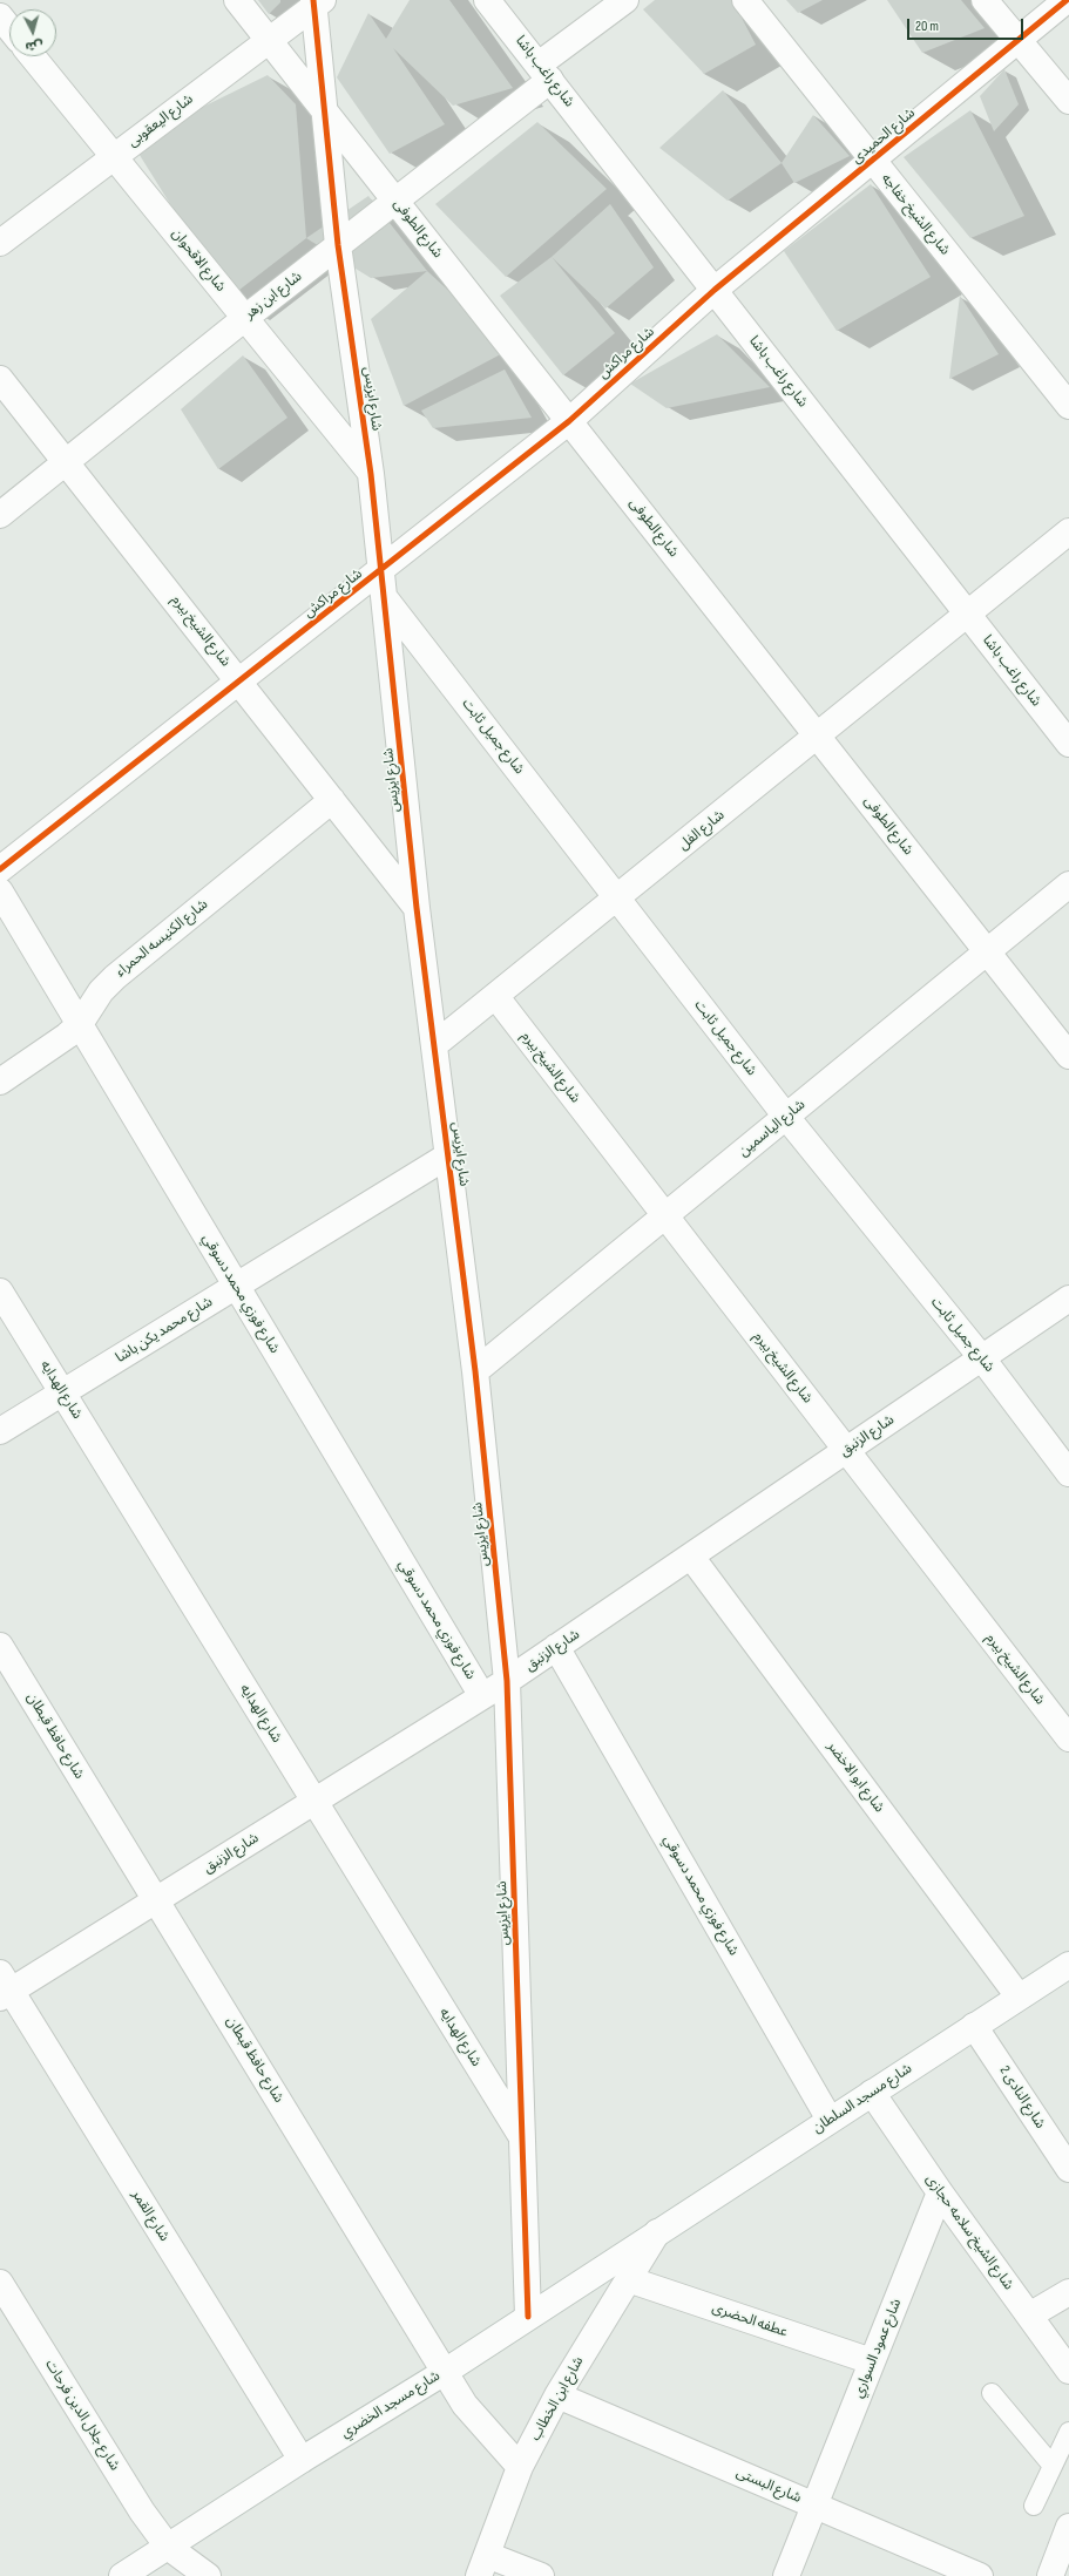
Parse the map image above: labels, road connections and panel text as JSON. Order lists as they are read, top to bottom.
{
  "streets": {
    "street": [
      "شارع راغب باشا",
      "شارع اليعقوبى",
      "شارع الحميدى",
      "شارع الشيخ خفاجه",
      "شارع الطوفى",
      "شارع الاقحوان",
      "شارع ابن زهر",
      "شارع مراكش",
      "شارع ايزيس",
      "شارع الشيخ بيرم",
      "شارع جميل ثابت",
      "شارع الفل",
      "شارع الكنيسه الحمراء",
      "شارع الياسمين",
      "شارع فوزي محمد دسوقي",
      "شارع محمد يكن باشا",
      "شارع الهدايه",
      "شارع الزنبق",
      "شارع حافظ قبطان",
      "شارع ابو الاخضر",
      "شارع النادى 2",
      "شارع مسجد السلطان",
      "شارع القمر",
      "شارع الشيخ سلامه حجازى",
      "عطفه الحضرى",
      "شارع عمود السواري",
      "شارع ابن الخطاب",
      "شارع مسجد الخضري",
      "شارع جلال الدين فرحات",
      "شارع البستى"
    ]
  },
  "crossings": [
    ["شارع راغب باشا", "شارع الحميدى"],
    ["شارع راغب باشا", "شارع ابن زهر"],
    ["شارع راغب باشا", "شارع مراكش"],
    ["شارع راغب باشا", "شارع الفل"],
    ["شارع اليعقوبى", "شارع الطوفى"],
    ["شارع اليعقوبى", "شارع الاقحوان"],
    ["شارع اليعقوبى", "شارع ايزيس"],
    ["شارع الحميدى", "شارع الشيخ خفاجه"],
    ["شارع الحميدى", "شارع مراكش"],
    ["شارع الطوفى", "شارع ابن زهر"],
    ["شارع الطوفى", "شارع مراكش"],
    ["شارع الطوفى", "شارع ايزيس"],
    ["شارع الطوفى", "شارع الفل"],
    ["شارع الطوفى", "شارع الياسمين"],
    ["شارع الاقحوان", "شارع ابن زهر"],
    ["شارع الاقحوان", "شارع ايزيس"],
    ["شارع ابن زهر", "شارع ايزيس"],
    ["شارع ابن زهر", "شارع الشيخ بيرم"],
    ["شارع مراكش", "شارع ايزيس"],
    ["شارع مراكش", "شارع الشيخ بيرم"],
    ["شارع ايزيس", "شارع الشيخ بيرم"],
    ["شارع ايزيس", "شارع جميل ثابت"],
    ["شارع ايزيس", "شارع الفل"],
    ["شارع ايزيس", "شارع الياسمين"],
    ["شارع ايزيس", "شارع محمد يكن باشا"],
    ["شارع ايزيس", "شارع الهدايه"],
    ["شارع ايزيس", "شارع الزنبق"],
    ["شارع ايزيس", "شارع مسجد الخضري"],
    ["شارع الشيخ بيرم", "شارع الفل"],
    ["شارع الشيخ بيرم", "شارع الكنيسه الحمراء"],
    ["شارع الشيخ بيرم", "شارع الياسمين"],
    ["شارع الشيخ بيرم", "شارع الزنبق"],
    ["شارع جميل ثابت", "شارع الفل"],
    ["شارع جميل ثابت", "شارع الياسمين"],
    ["شارع جميل ثابت", "شارع الزنبق"],
    ["شارع الكنيسه الحمراء", "شارع فوزي محمد دسوقي"],
    ["شارع فوزي محمد دسوقي", "شارع محمد يكن باشا"],
    ["شارع فوزي محمد دسوقي", "شارع الزنبق"],
    ["شارع فوزي محمد دسوقي", "شارع مسجد السلطان"],
    ["شارع محمد يكن باشا", "شارع الهدايه"],
    ["شارع الهدايه", "شارع الزنبق"],
    ["شارع الزنبق", "شارع حافظ قبطان"],
    ["شارع الزنبق", "شارع ابو الاخضر"],
    ["شارع الزنبق", "شارع القمر"],
    ["شارع حافظ قبطان", "شارع ابن الخطاب"],
    ["شارع حافظ قبطان", "شارع مسجد الخضري"],
    ["شارع ابو الاخضر", "شارع مسجد السلطان"],
    ["شارع النادى 2", "شارع مسجد السلطان"],
    ["شارع مسجد السلطان", "شارع الشيخ سلامه حجازى"],
    ["شارع مسجد السلطان", "شارع ابن الخطاب"],
    ["شارع مسجد السلطان", "شارع مسجد الخضري"],
    ["شارع القمر", "شارع مسجد الخضري"],
    ["شارع الشيخ سلامه حجازى", "شارع عمود السواري"],
    ["عطفه الحضرى", "شارع عمود السواري"],
    ["عطفه الحضرى", "شارع ابن الخطاب"],
    ["شارع عمود السواري", "شارع البستى"],
    ["شارع ابن الخطاب", "شارع مسجد الخضري"],
    ["شارع ابن الخطاب", "شارع البستى"],
    ["شارع مسجد الخضري", "شارع جلال الدين فرحات"]
  ],
  "scale_bar": "20 m",
  "north": "bottom"
}
